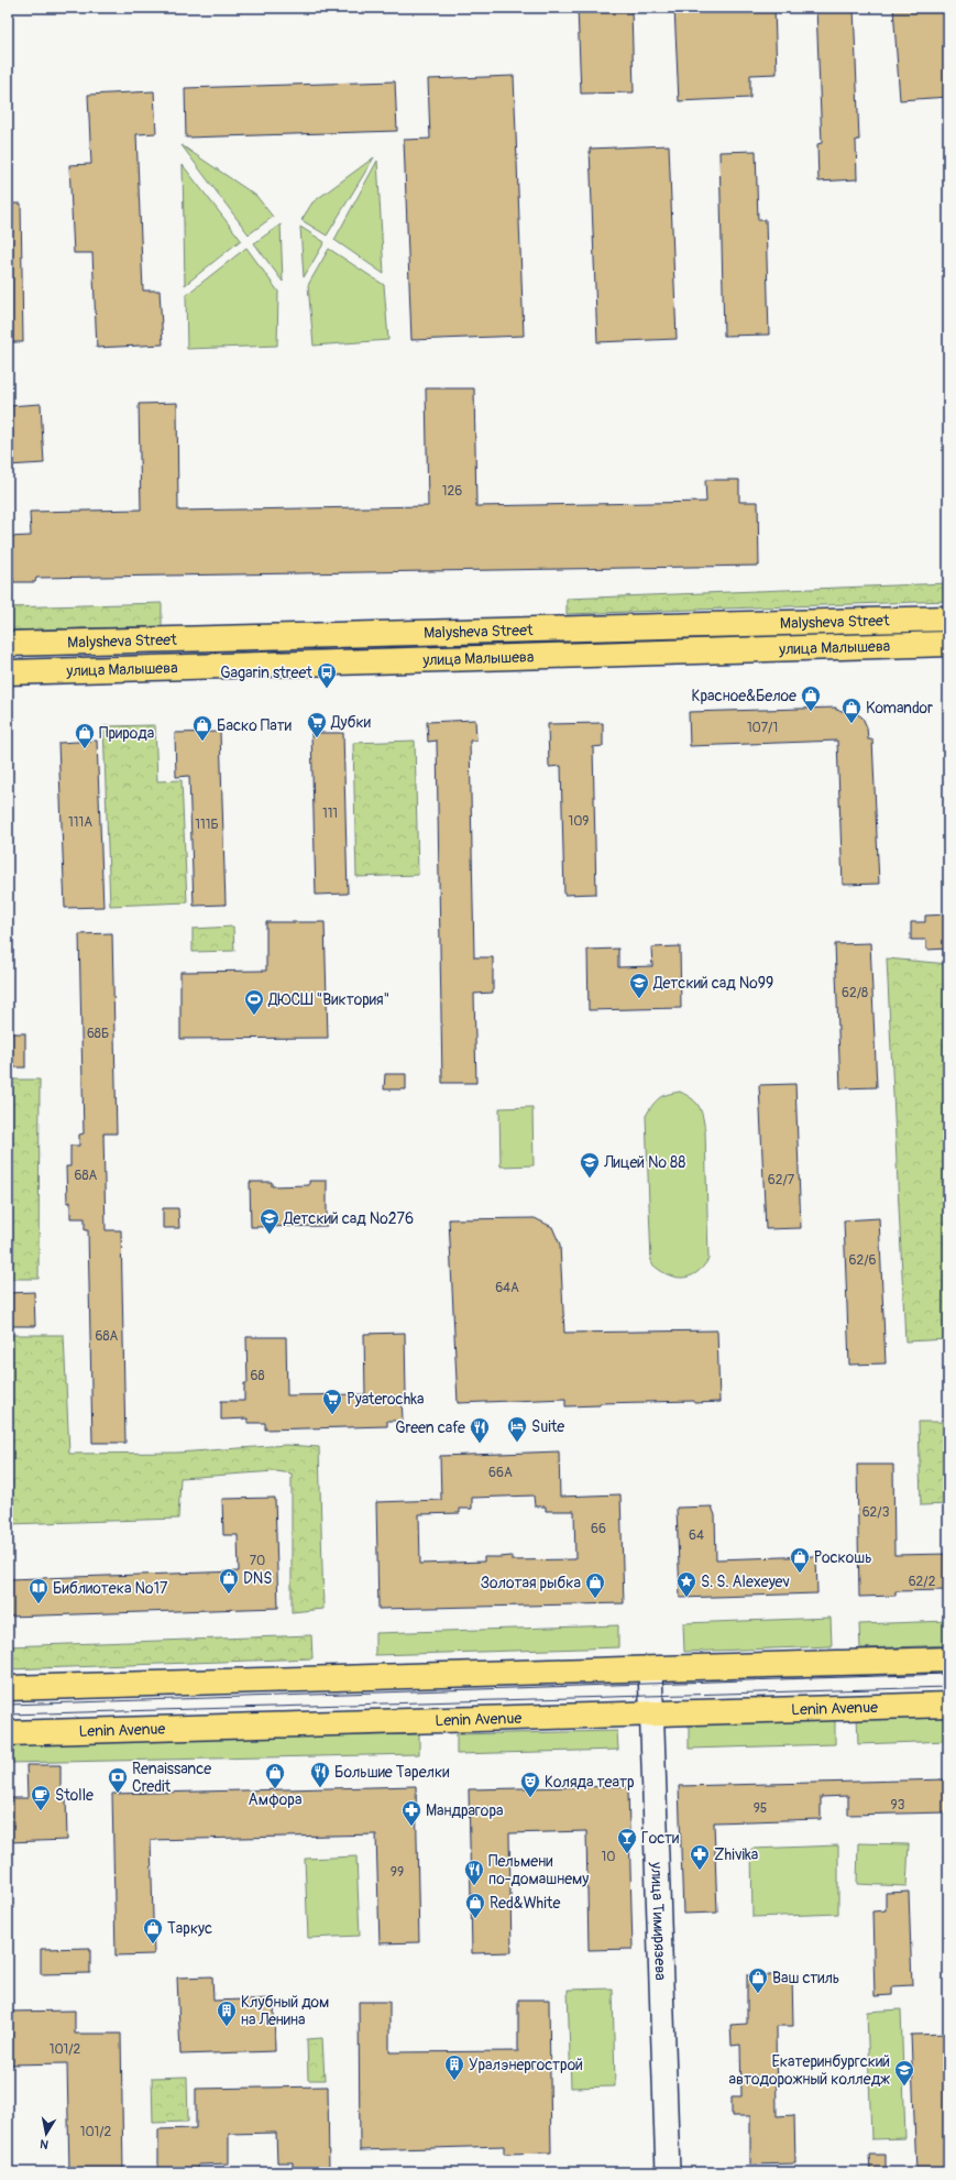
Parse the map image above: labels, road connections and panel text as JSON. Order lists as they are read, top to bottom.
{
  "streets": {
    "main road": ["Malysheva Street", "улица Малышева", "Lenin Avenue"],
    "street": ["улица Тимирязева"]
  },
  "crossings": [
    ["Lenin Avenue", "улица Тимирязева"]
  ],
  "places": {
    "bus stop": ["Gagarin street"],
    "shop": [
      "Красное&Белое",
      "Komandor",
      "Баско Пати",
      "Природа",
      "Роскошь",
      "DNS",
      "Золотая рыбка",
      "Амфора",
      "Red&White",
      "Таркус",
      "Ваш стиль"
    ],
    "supermarket": ["Дубки", "Pyaterochka"],
    "school or university": [
      "Детский сад №99",
      "Лицей № 88",
      "Детский сад №276",
      "Екатеринбургский автодорожный колледж"
    ],
    "sports": ["ДЮСШ \"Виктория\""],
    "hotel": ["Suite"],
    "restaurant": ["Green cafe", "Большие Тарелки", "Пельмени по-домашнему"],
    "place": ["S. S. Alexeyev"],
    "library": ["Библиотека №17"],
    "bank": ["Renaissance Credit"],
    "theatre": ["Коляда театр"],
    "cafe": ["Stolle"],
    "pharmacy": ["Мандрагора", "Zhivika"],
    "bar": ["Гости"],
    "building": ["Клубный дом на Ленина", "Уралэнергострой"]
  },
  "house_numbers": [
    "126",
    "107/1",
    "111",
    "109",
    "111А",
    "111Б",
    "62/8",
    "68Б",
    "68А",
    "62/7",
    "62/6",
    "64А",
    "68А",
    "68",
    "66А",
    "62/3",
    "66",
    "64",
    "70",
    "62/2",
    "93",
    "95",
    "10",
    "99",
    "101/2",
    "101/2"
  ],
  "north": "bottom"
}
